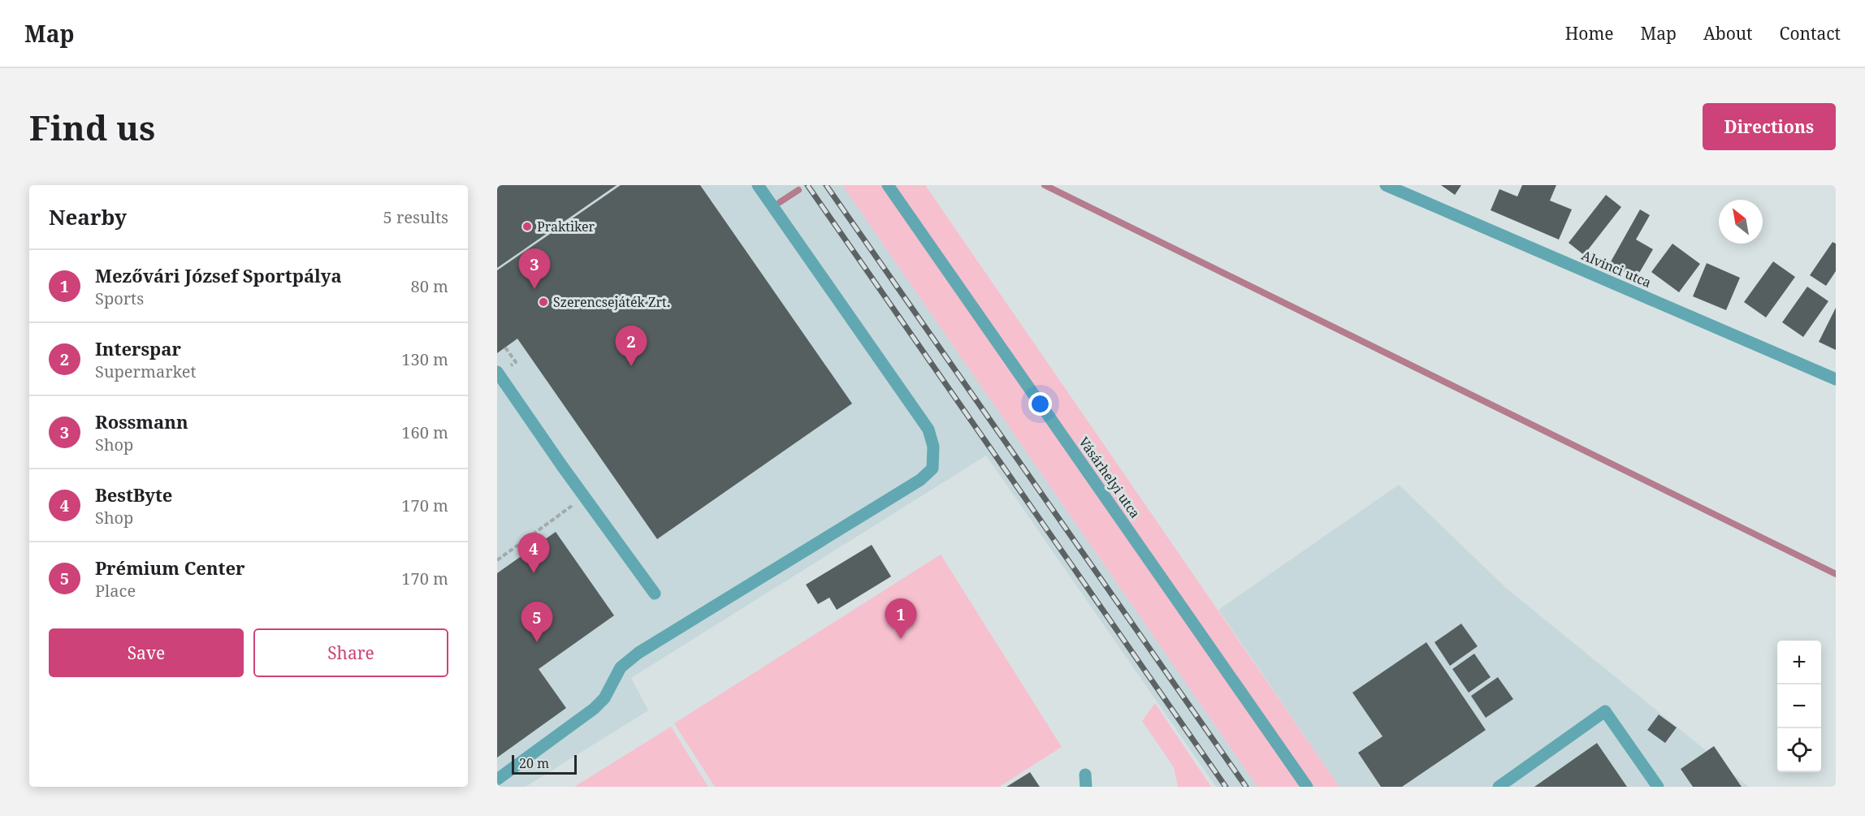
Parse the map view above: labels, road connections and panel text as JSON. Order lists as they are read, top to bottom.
{
  "streets": {
    "street": ["Alvinci utca", "Vásárhelyi utca"]
  },
  "places": ["Praktiker", "Szerencsejáték Zrt."],
  "scale_bar": "20 m",
  "north": "top left",
  "page": {
    "header": "Map",
    "nav": [
      "Home",
      "Map",
      "About",
      "Contact"
    ],
    "buttons": [
      "Directions",
      ["Save", "Share"]
    ],
    "title": "Find us",
    "heading": ["Nearby", "5 results"],
    "list": [
      {
        "mark": "1",
        "name": "Mezővári József Sportpálya",
        "note": "Sports",
        "value": "80 m"
      },
      {
        "mark": "2",
        "name": "Interspar",
        "note": "Supermarket",
        "value": "130 m"
      },
      {
        "mark": "3",
        "name": "Rossmann",
        "note": "Shop",
        "value": "160 m"
      },
      {
        "mark": "4",
        "name": "BestByte",
        "note": "Shop",
        "value": "170 m"
      },
      {
        "mark": "5",
        "name": "Prémium Center",
        "note": "Place",
        "value": "170 m"
      }
    ],
    "pins": [
      "3",
      "2",
      "4",
      "1",
      "5"
    ],
    "map_buttons": ["+", "−"],
    "scale": "20 m"
  }
}
